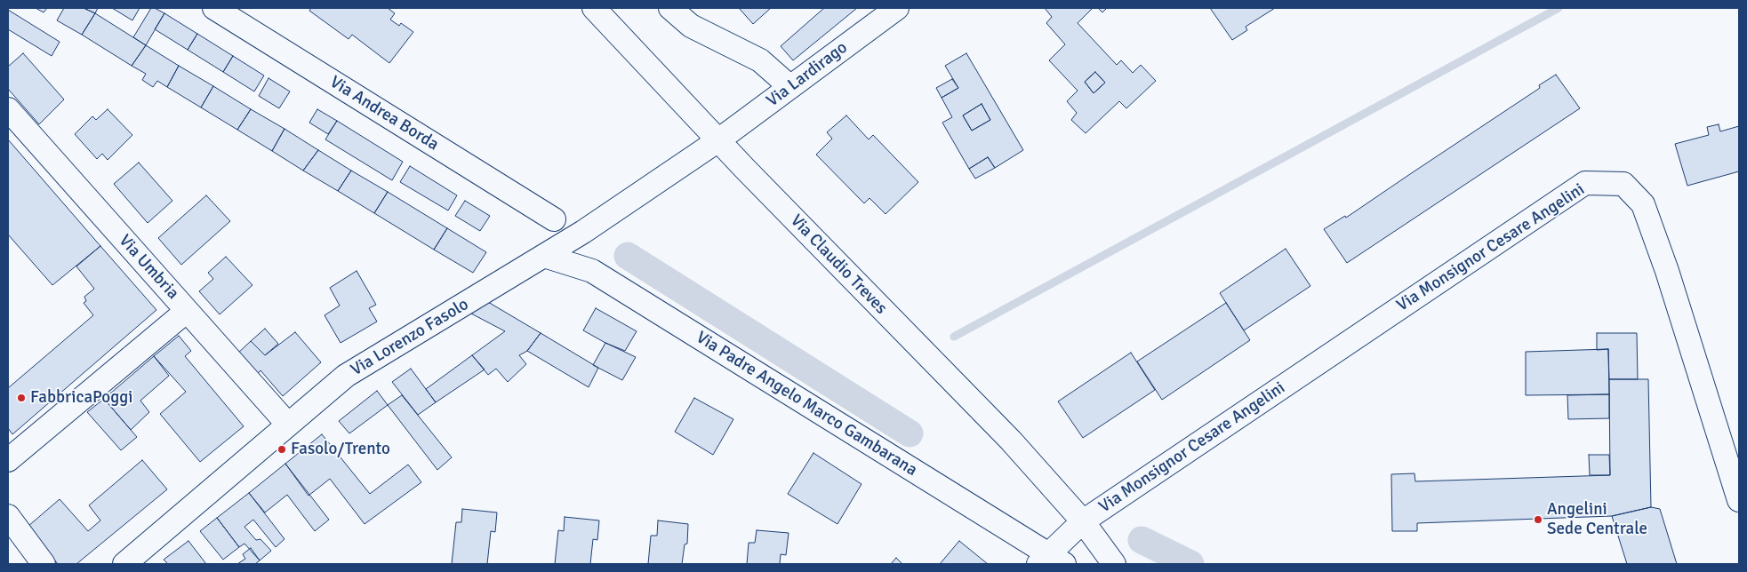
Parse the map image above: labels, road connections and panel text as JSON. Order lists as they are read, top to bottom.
{
  "streets": {
    "street": [
      "Via Lardirago",
      "Via Andrea Borda",
      "Via Monsignor Cesare Angelini",
      "Via Claudio Treves",
      "Via Umbria",
      "Via Lorenzo Fasolo",
      "Via Padre Angelo Marco Gambarana"
    ]
  },
  "crossings": [
    ["Via Lardirago", "Via Claudio Treves"],
    ["Via Lardirago", "Via Lorenzo Fasolo"],
    ["Via Monsignor Cesare Angelini", "Via Claudio Treves"],
    ["Via Monsignor Cesare Angelini", "Via Padre Angelo Marco Gambarana"],
    ["Via Claudio Treves", "Via Lorenzo Fasolo"],
    ["Via Umbria", "Via Lorenzo Fasolo"],
    ["Via Lorenzo Fasolo", "Via Padre Angelo Marco Gambarana"]
  ],
  "places": ["FabbricaPoggi", "Fasolo/Trento", "Angelini Sede Centrale"]
}
